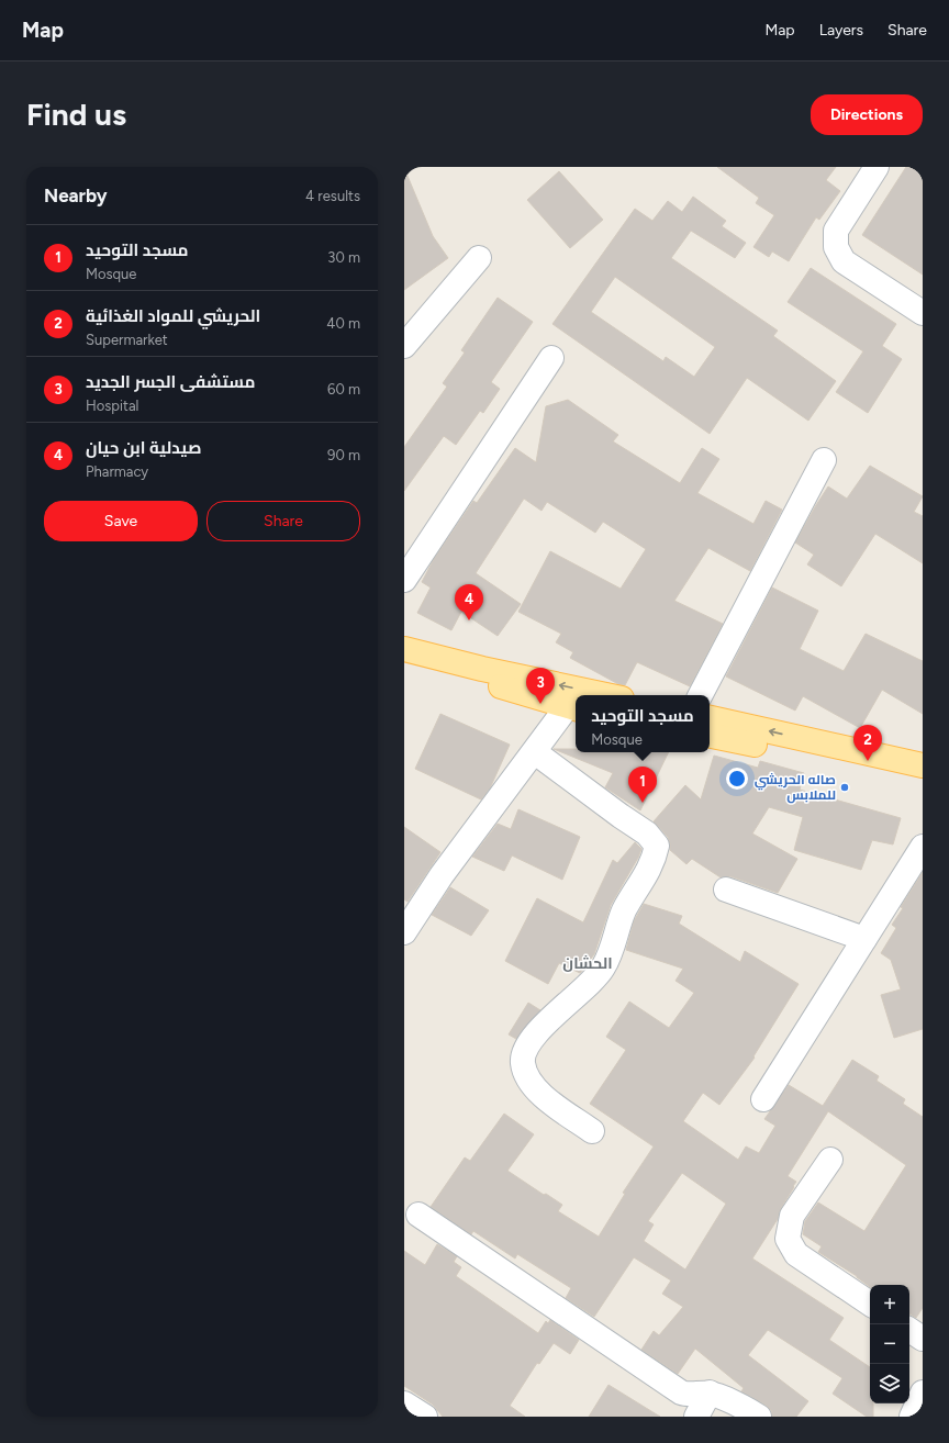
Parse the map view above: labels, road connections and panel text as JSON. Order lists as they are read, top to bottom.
{
  "districts": ["الحشان"],
  "places": ["صاله الحريشي للملابس"],
  "page": {
    "header": "Map",
    "nav": ["Map", "Layers", "Share"],
    "buttons": [
      "Directions",
      ["Save", "Share"]
    ],
    "title": "Find us",
    "heading": ["Nearby", "4 results"],
    "list": [
      {
        "mark": "1",
        "name": "مسجد التوحيد",
        "note": "Mosque",
        "value": "30 m"
      },
      {
        "mark": "2",
        "name": "الحريشي للمواد الغذائية",
        "note": "Supermarket",
        "value": "40 m"
      },
      {
        "mark": "3",
        "name": "مستشفى الجسر الجديد",
        "note": "Hospital",
        "value": "60 m"
      },
      {
        "mark": "4",
        "name": "صيدلية ابن حيان",
        "note": "Pharmacy",
        "value": "90 m"
      }
    ],
    "pins": [
      "4",
      "3",
      "2",
      "1"
    ],
    "popup": ["مسجد التوحيد", "Mosque"],
    "map_buttons": ["+", "−"]
  }
}
